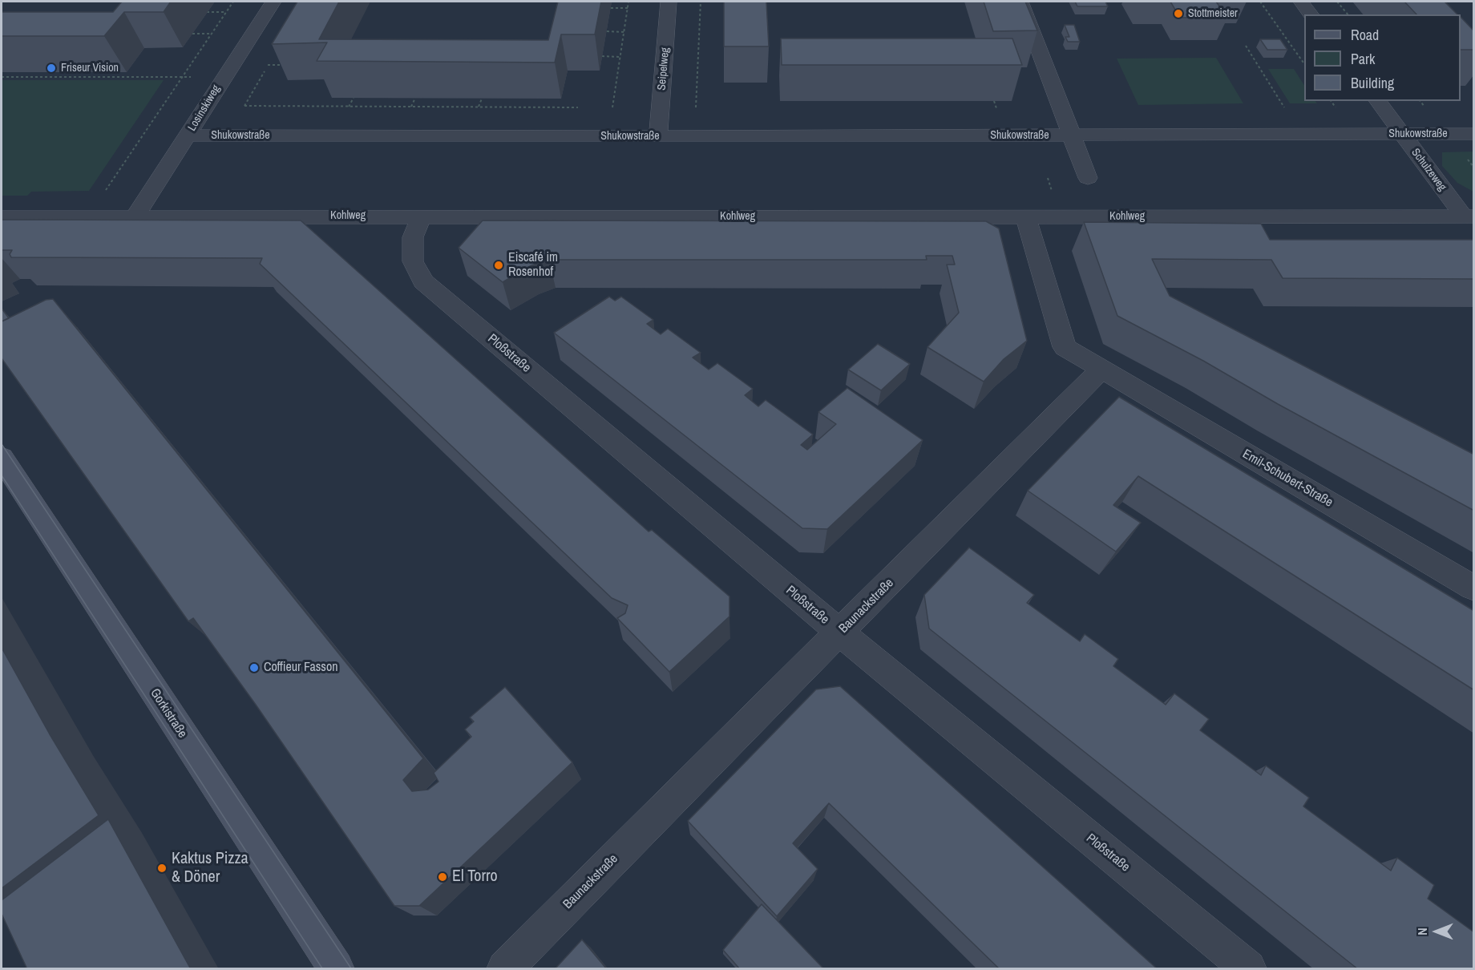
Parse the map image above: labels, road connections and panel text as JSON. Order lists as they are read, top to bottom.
{
  "streets": {
    "main road": ["Gorkistraße"],
    "street": [
      "Seipelweg",
      "Losinskiweg",
      "Shukowstraße",
      "Schulzeweg",
      "Kohlweg",
      "Ploßstraße",
      "Emil-Schubert-Straße",
      "Baunackstraße"
    ]
  },
  "crossings": [
    ["Seipelweg", "Shukowstraße"],
    ["Losinskiweg", "Shukowstraße"],
    ["Losinskiweg", "Kohlweg"],
    ["Shukowstraße", "Schulzeweg"],
    ["Schulzeweg", "Kohlweg"],
    ["Kohlweg", "Ploßstraße"],
    ["Ploßstraße", "Baunackstraße"],
    ["Emil-Schubert-Straße", "Baunackstraße"]
  ],
  "places": [
    "Stottmeister",
    "Friseur Vision",
    "Eiscafé im Rosenhof",
    "Coffieur Fasson",
    "Kaktus Pizza & Döner",
    "El Torro"
  ],
  "legend": ["Road", "Park", "Building"],
  "north": "left"
}
